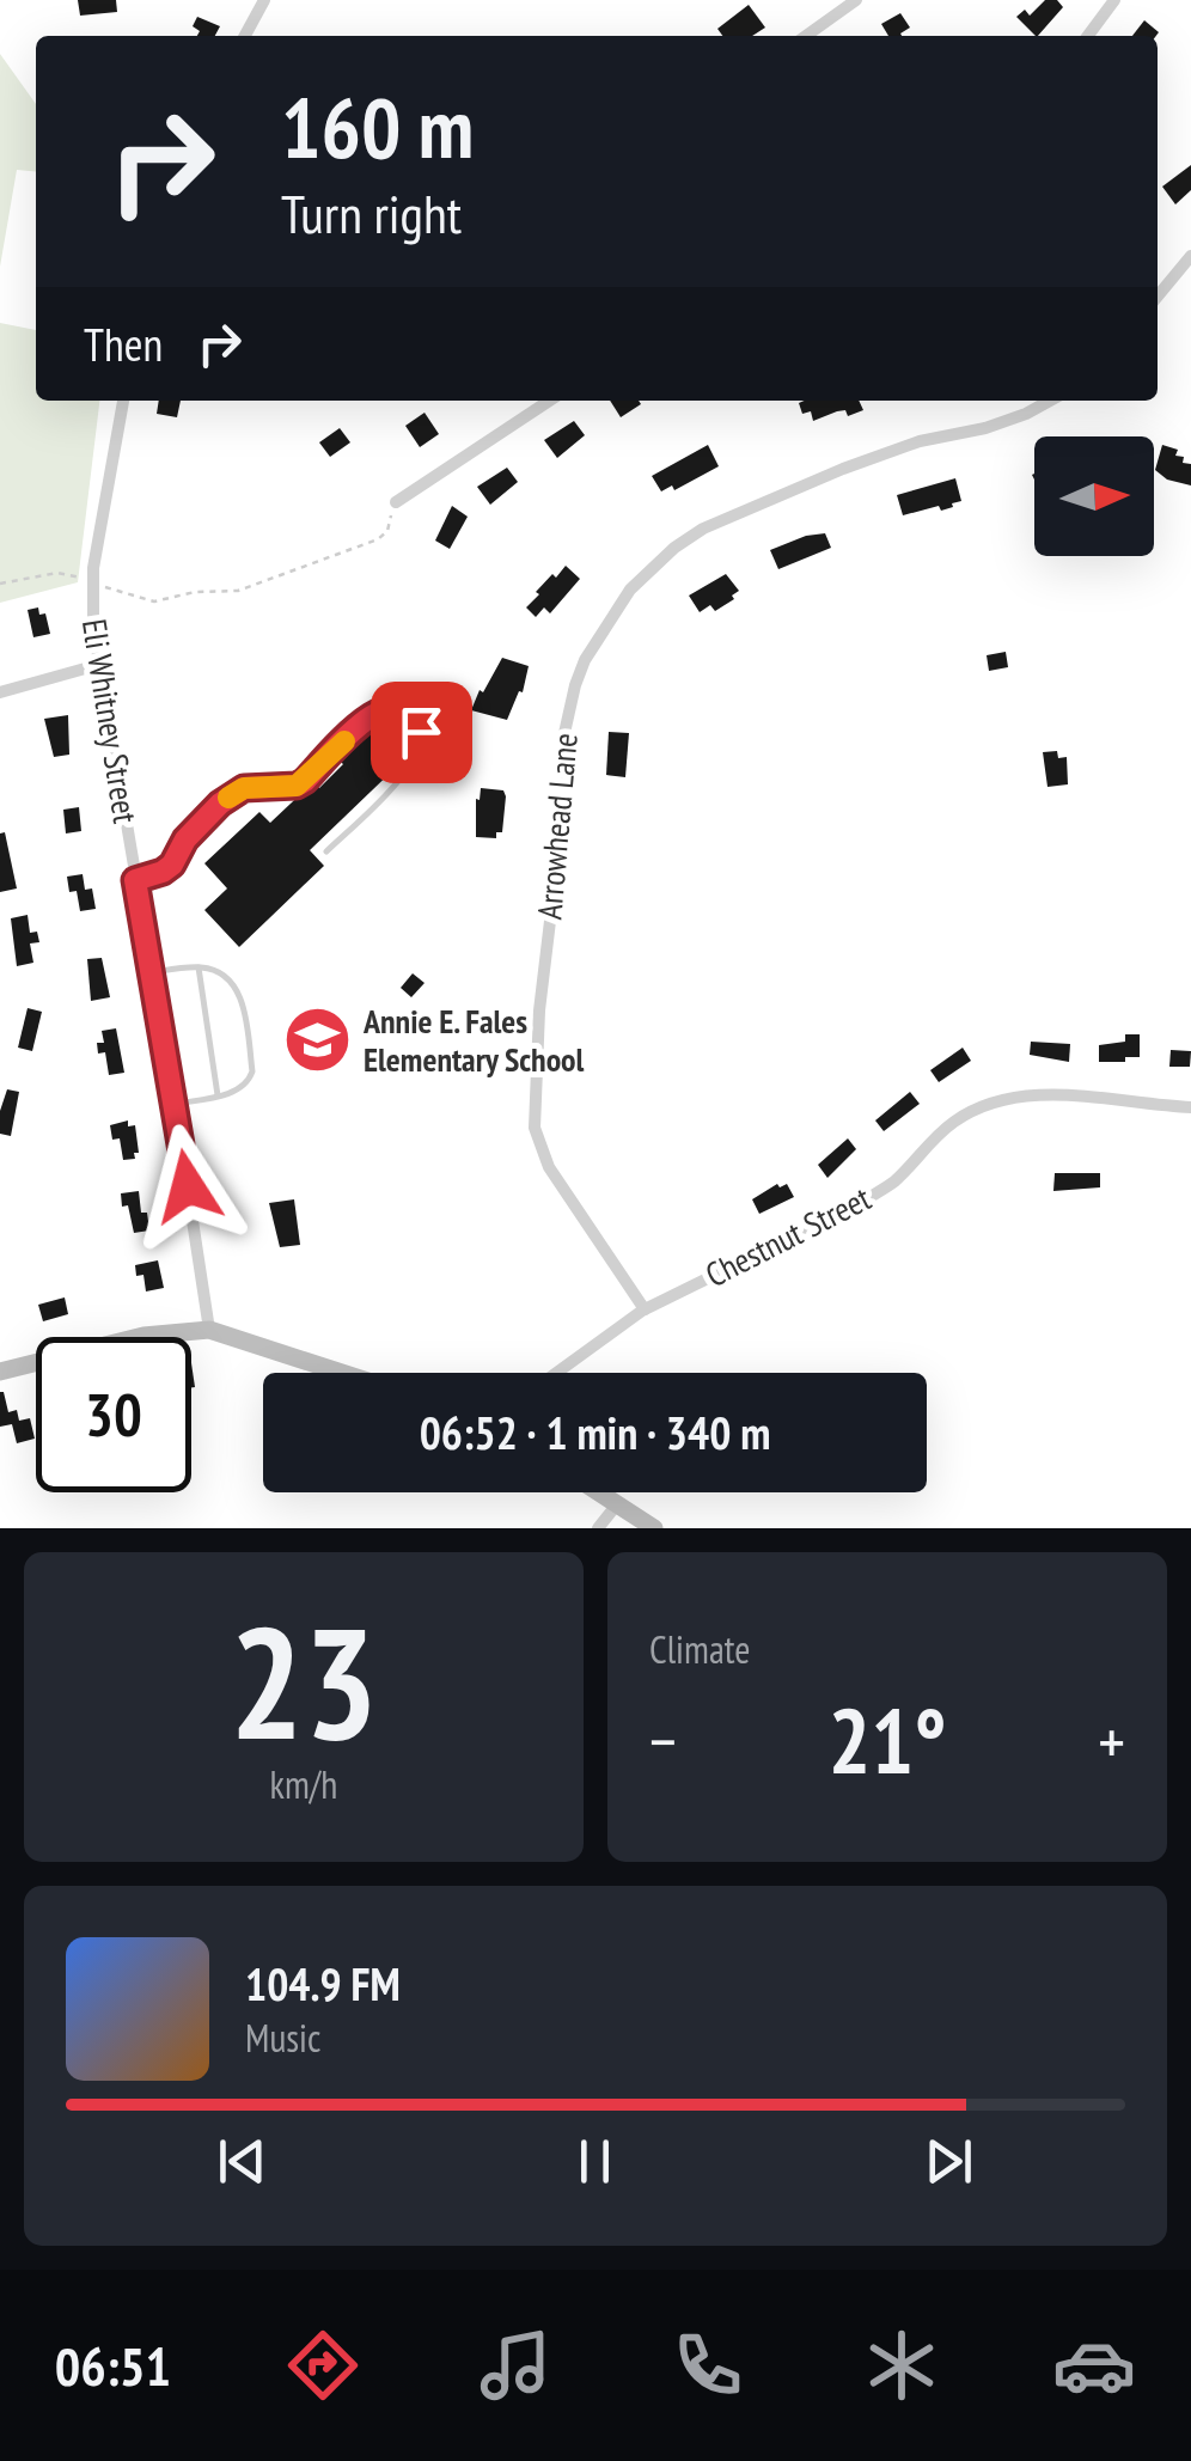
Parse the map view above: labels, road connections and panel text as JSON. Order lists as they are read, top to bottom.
{
  "streets": {
    "street": ["Eli Whitney Street", "Arrowhead Lane", "Chestnut Street"]
  },
  "crossings": [
    ["Arrowhead Lane", "Chestnut Street"]
  ],
  "places": {
    "school or university": ["Annie E. Fales Elementary School"]
  },
  "north": "right",
  "page": {
    "turn": ["160 m", "Turn right"],
    "then": "Then",
    "limit": "30",
    "trip": "06:52 · 1 min · 340 m",
    "tile": [
      ["23", "km/h"],
      "Climate"
    ],
    "heat": ["−", "21°", "+"],
    "song": ["104.9 FM", "Music"],
    "tabs": "06:51"
  }
}
